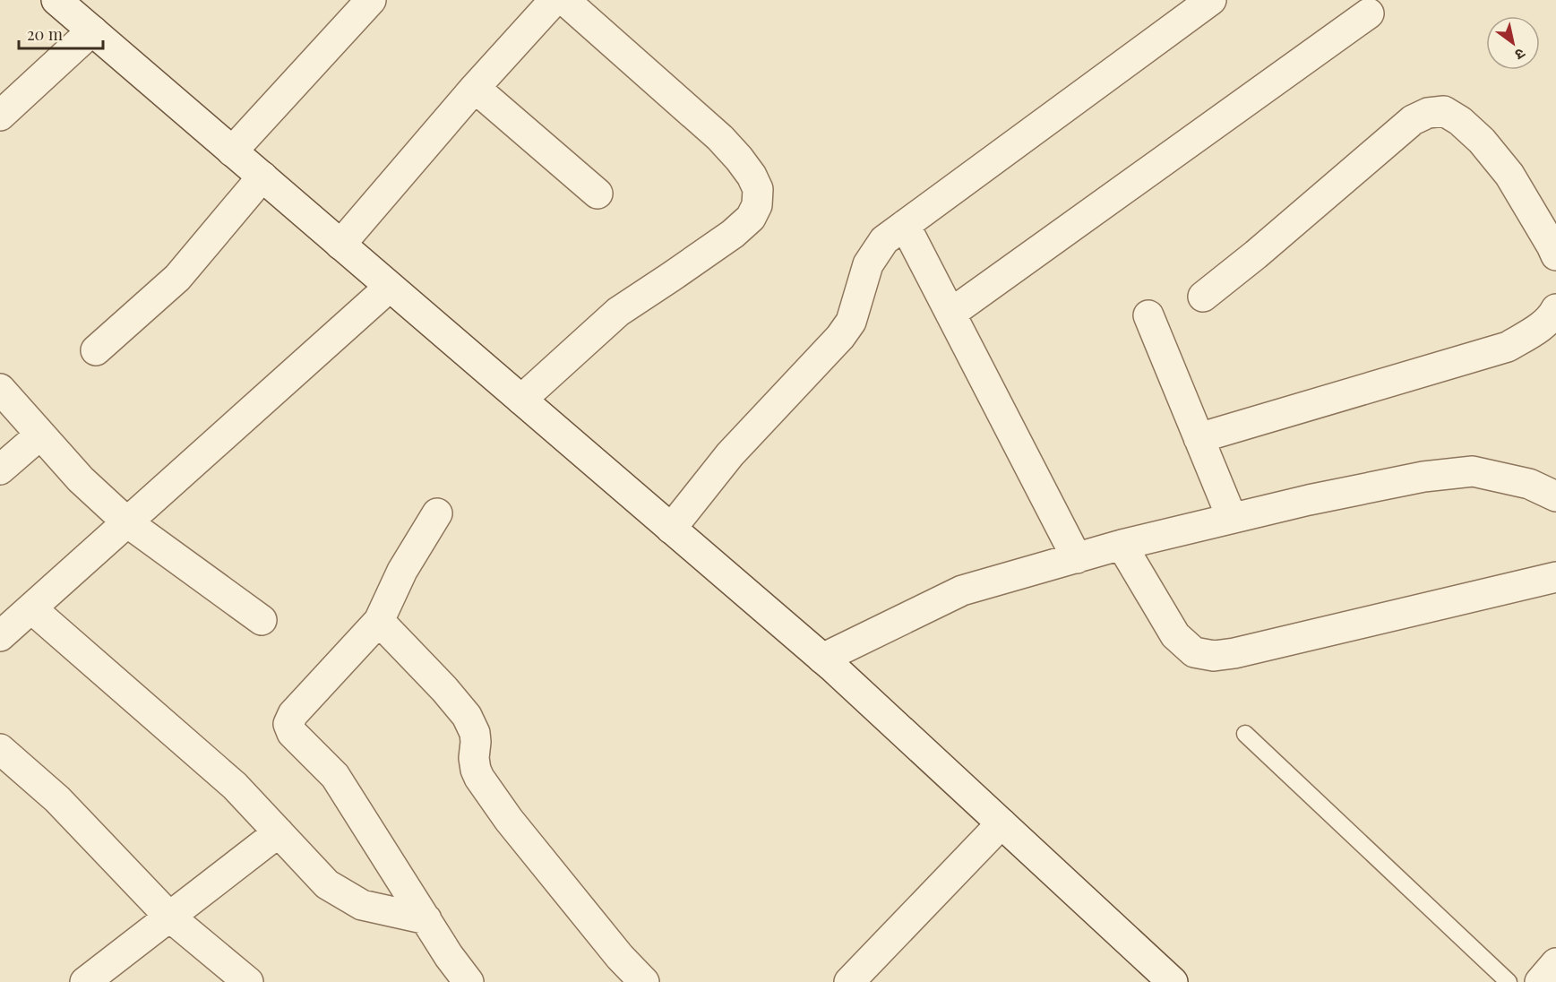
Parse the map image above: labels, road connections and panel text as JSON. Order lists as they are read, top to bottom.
{
  "scale_bar": "20 m",
  "north": "bottom right"
}
